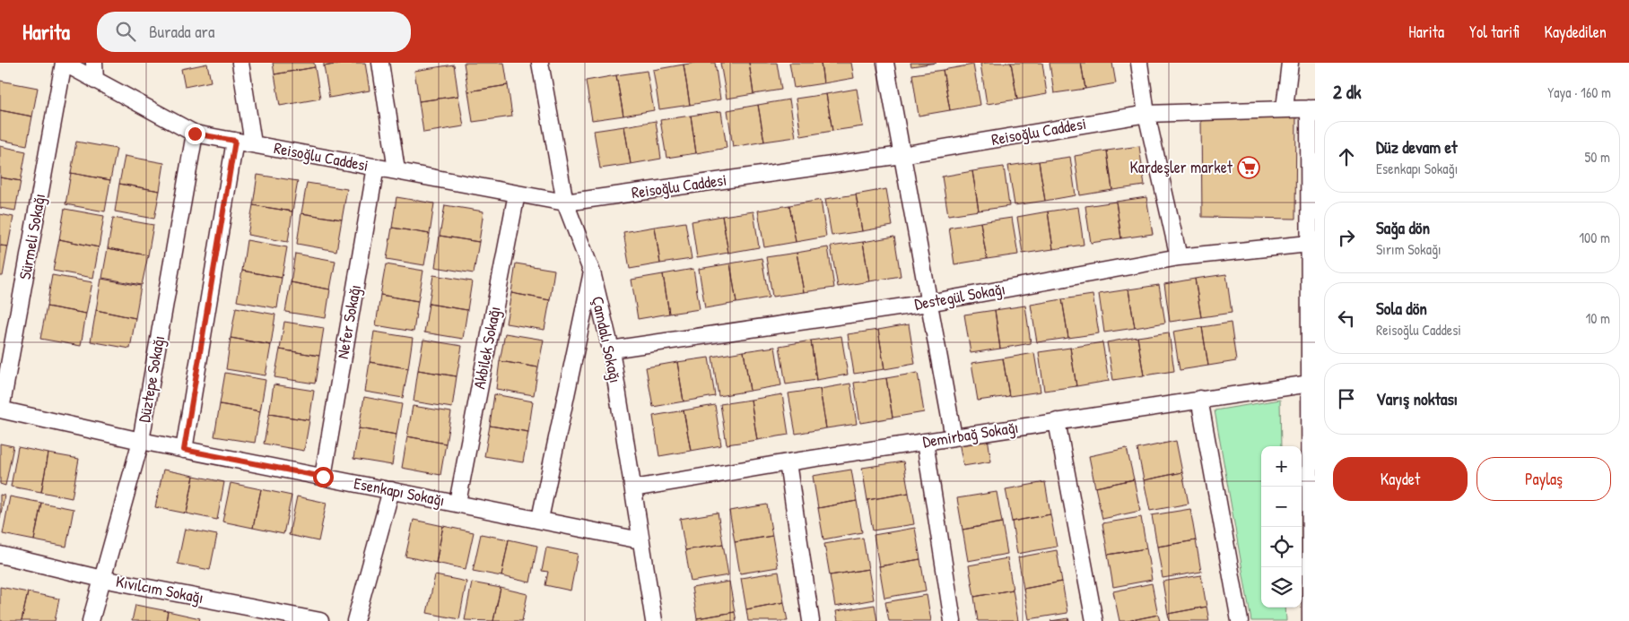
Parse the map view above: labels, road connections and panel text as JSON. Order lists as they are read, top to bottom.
{
  "streets": {
    "street": [
      "Reisoğlu Caddesi",
      "Sürmeli Sokağı",
      "Destegül Sokağı",
      "Nefer Sokağı",
      "Çamdalı Sokağı",
      "Akbilek Sokağı",
      "Düztepe Sokağı",
      "Demirbağ Sokağı",
      "Esenkapı Sokağı",
      "Kıvılcım Sokağı"
    ]
  },
  "crossings": [
    ["Reisoğlu Caddesi", "Sürmeli Sokağı"],
    ["Reisoğlu Caddesi", "Nefer Sokağı"],
    ["Reisoğlu Caddesi", "Çamdalı Sokağı"],
    ["Reisoğlu Caddesi", "Akbilek Sokağı"],
    ["Reisoğlu Caddesi", "Düztepe Sokağı"],
    ["Sürmeli Sokağı", "Esenkapı Sokağı"],
    ["Destegül Sokağı", "Çamdalı Sokağı"],
    ["Nefer Sokağı", "Esenkapı Sokağı"],
    ["Çamdalı Sokağı", "Demirbağ Sokağı"],
    ["Çamdalı Sokağı", "Esenkapı Sokağı"],
    ["Akbilek Sokağı", "Esenkapı Sokağı"],
    ["Düztepe Sokağı", "Esenkapı Sokağı"],
    ["Düztepe Sokağı", "Kıvılcım Sokağı"]
  ],
  "places": {
    "supermarket": ["Kardeşler market"]
  },
  "page": {
    "header": "Harita",
    "search": "Burada ara",
    "nav": ["Harita", "Yol tarifi", "Kaydedilen"],
    "heading": ["2 dk", "Yaya · 160 m"],
    "list": [
      ["Düz devam et", "Esenkapı Sokağı", "50 m"],
      ["Sağa dön", "Sırım Sokağı", "100 m"],
      ["Sola dön", "Reisoğlu Caddesi", "10 m"],
      "Varış noktası"
    ],
    "buttons": ["Kaydet", "Paylaş"],
    "map_buttons": ["+", "−"]
  }
}
